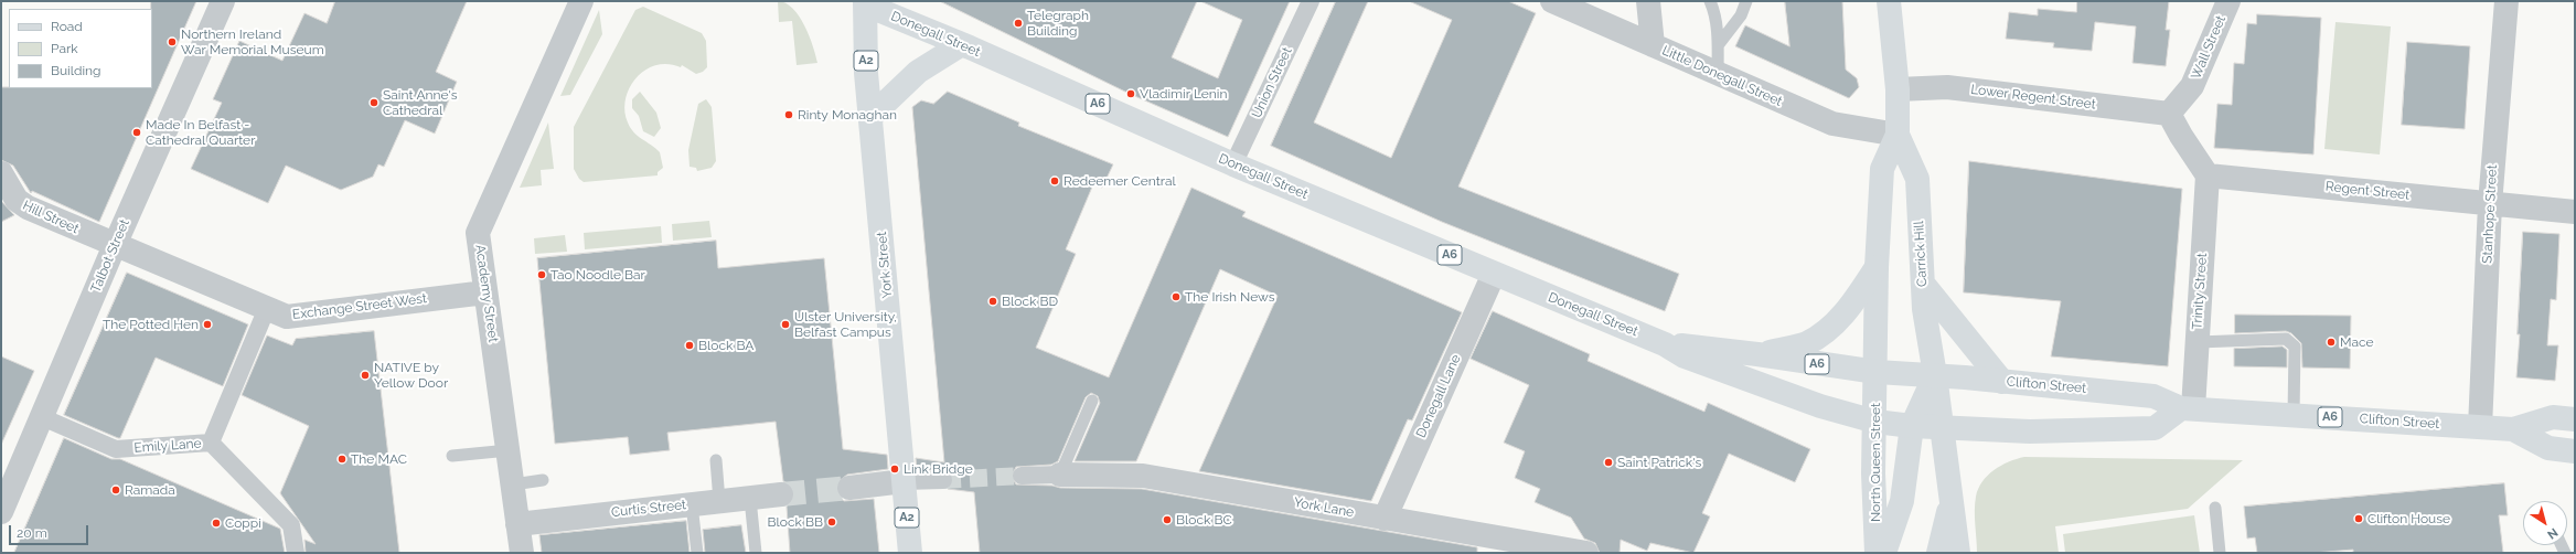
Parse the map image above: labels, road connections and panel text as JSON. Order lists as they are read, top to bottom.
{
  "streets": {
    "main road": [
      "Donegall Street",
      "A2",
      "A6",
      "Carrick Hill",
      "York Street",
      "Clifton Street",
      "North Queen Street"
    ],
    "street": [
      "Wall Street",
      "Little Donegall Street",
      "Union Street",
      "Lower Regent Street",
      "Regent Street",
      "Stanhope Street",
      "Hill Street",
      "Talbot Street",
      "Trinity Street",
      "Academy Street",
      "Exchange Street West",
      "Donegall Lane",
      "Emily Lane",
      "York Lane",
      "Curtis Street"
    ]
  },
  "crossings": [
    ["Donegall Street", "Union Street"],
    ["Donegall Street", "A6"],
    ["Donegall Street", "Carrick Hill"],
    ["Donegall Street", "York Street"],
    ["Donegall Street", "Clifton Street"],
    ["Donegall Street", "Donegall Lane"],
    ["Donegall Street", "North Queen Street"],
    ["Wall Street", "Lower Regent Street"],
    ["Little Donegall Street", "Carrick Hill"],
    ["Lower Regent Street", "Carrick Hill"],
    ["A6", "Trinity Street"],
    ["A6", "Clifton Street"],
    ["Regent Street", "Stanhope Street"],
    ["Regent Street", "Trinity Street"],
    ["Stanhope Street", "Clifton Street"],
    ["Hill Street", "Talbot Street"],
    ["Hill Street", "Exchange Street West"],
    ["Carrick Hill", "Clifton Street"],
    ["Carrick Hill", "North Queen Street"],
    ["Talbot Street", "Exchange Street West"],
    ["Talbot Street", "Emily Lane"],
    ["Trinity Street", "Clifton Street"],
    ["Academy Street", "Exchange Street West"],
    ["Academy Street", "Curtis Street"],
    ["Donegall Lane", "York Lane"]
  ],
  "places": [
    "Telegraph Building",
    "Northern Ireland War Memorial Museum",
    "Vladimir Lenin",
    "Saint Anne's Cathedral",
    "Rinty Monaghan",
    "Made In Belfast - Cathedral Quarter",
    "Redeemer Central",
    "Tao Noodle Bar",
    "The Irish News",
    "Block BD",
    "The Potted Hen",
    "Ulster University, Belfast Campus",
    "Mace",
    "Block BA",
    "NATIVE by Yellow Door",
    "The MAC",
    "Saint Patrick's",
    "Link Bridge",
    "Ramada",
    "Clifton House",
    "Block BC",
    "Block BB",
    "Coppi"
  ],
  "legend": ["Road", "Park", "Building"],
  "scale_bar": "20 m",
  "north": "bottom right"
}
